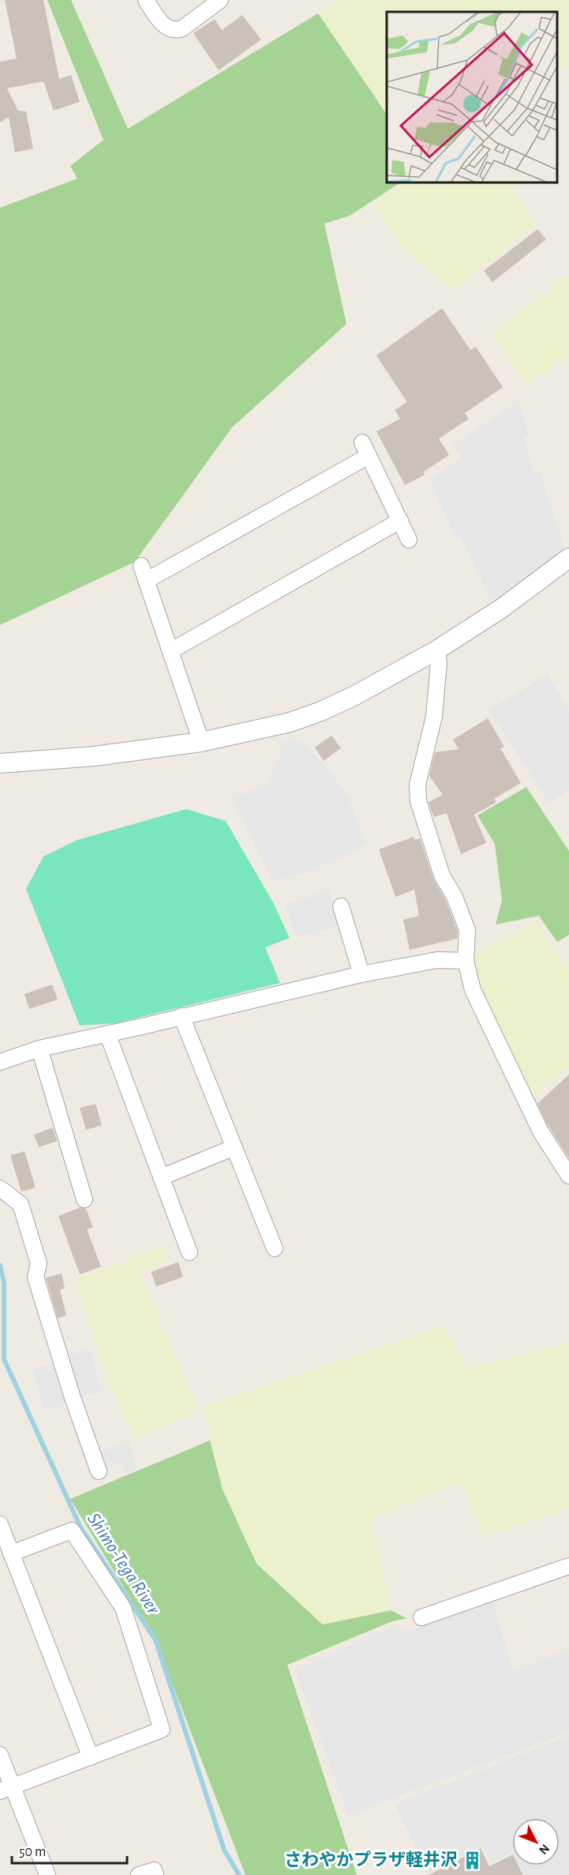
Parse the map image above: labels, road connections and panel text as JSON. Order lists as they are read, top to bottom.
{
  "water": ["Shimo-Tega River"],
  "places": {
    "building": ["さわやかプラザ軽井沢"]
  },
  "scale_bar": "50 m",
  "north": "bottom right"
}
